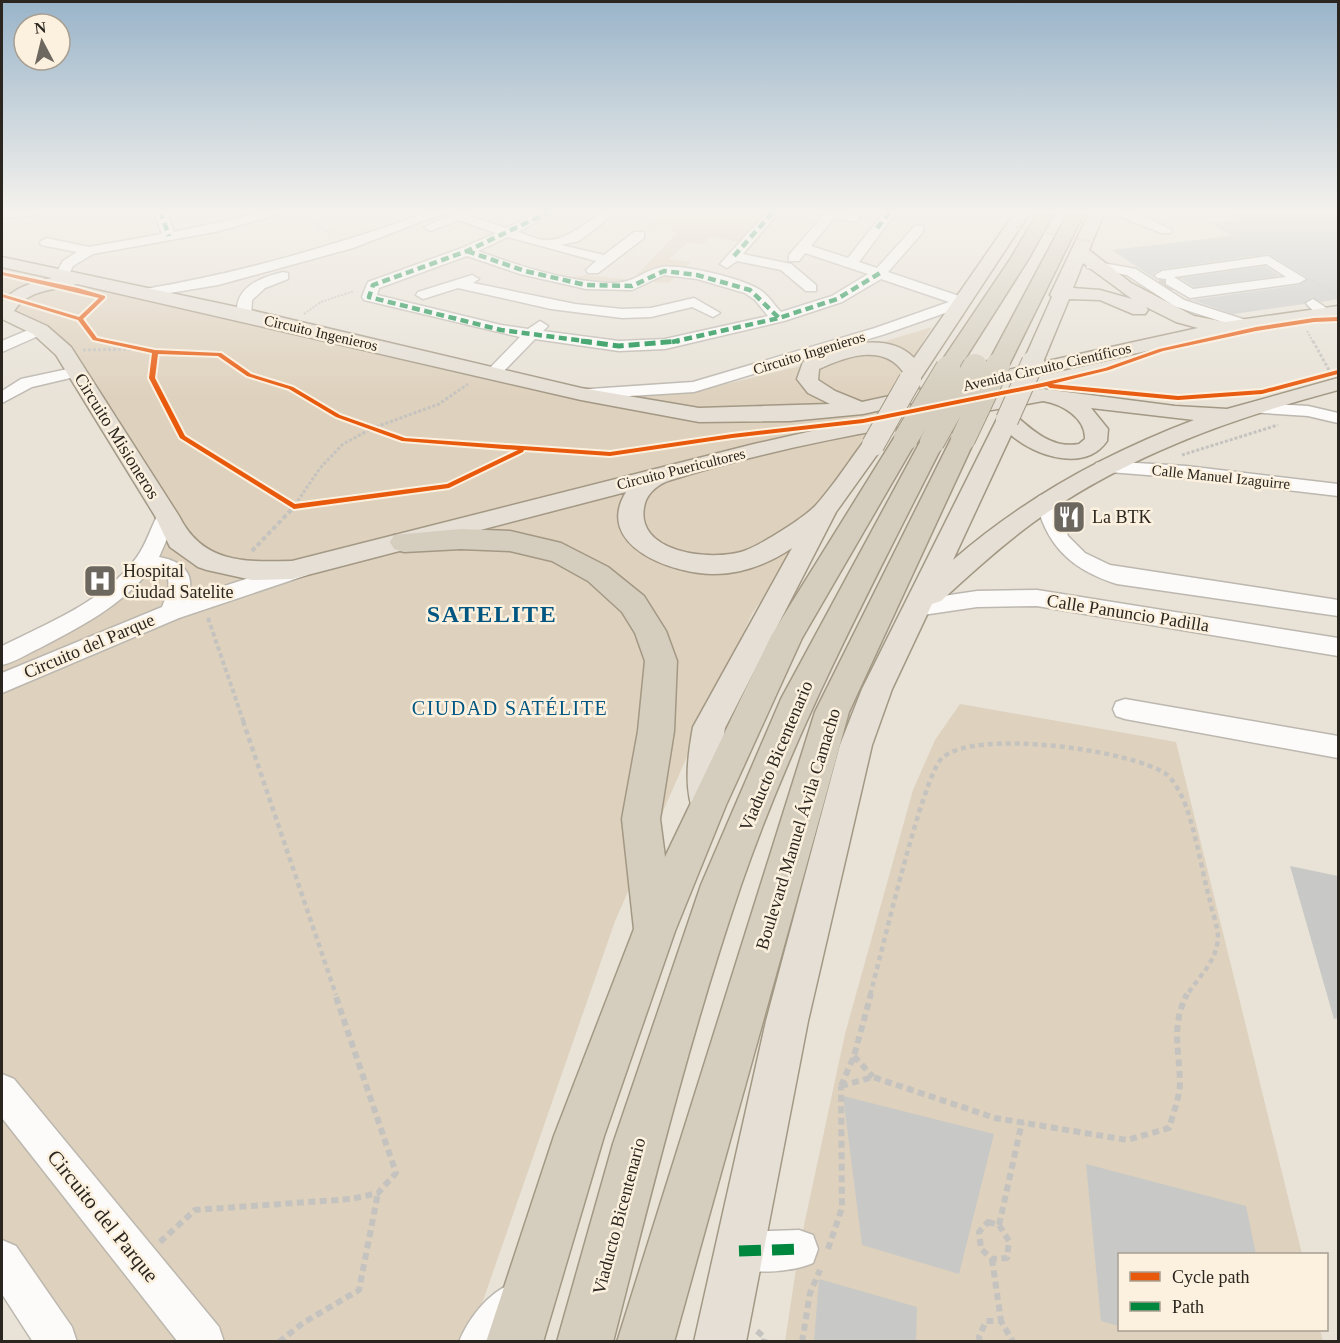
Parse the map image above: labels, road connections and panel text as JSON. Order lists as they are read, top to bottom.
{
  "streets": {
    "highway": ["Viaducto Bicentenario", "Boulevard Manuel Ávila Camacho"],
    "main road": [
      "Circuito Ingenieros",
      "Avenida Circuito Científicos",
      "Circuito Misioneros",
      "Circuito Puericultores"
    ],
    "street": ["Calle Manuel Izaguirre", "Calle Panuncio Padilla", "Circuito del Parque"]
  },
  "crossings": [
    ["Circuito Ingenieros", "Avenida Circuito Científicos"],
    ["Circuito Ingenieros", "Boulevard Manuel Ávila Camacho"],
    ["Circuito Misioneros", "Circuito Puericultores"],
    ["Circuito Puericultores", "Circuito del Parque"],
    ["Calle Panuncio Padilla", "Boulevard Manuel Ávila Camacho"],
    ["Viaducto Bicentenario", "Boulevard Manuel Ávila Camacho"]
  ],
  "districts": ["SATELITE", "CIUDAD SATÉLITE"],
  "places": {
    "restaurant": ["La BTK"],
    "hospital": ["Hospital Ciudad Satelite"]
  },
  "legend": ["Cycle path", "Path"],
  "north": "top"
}
